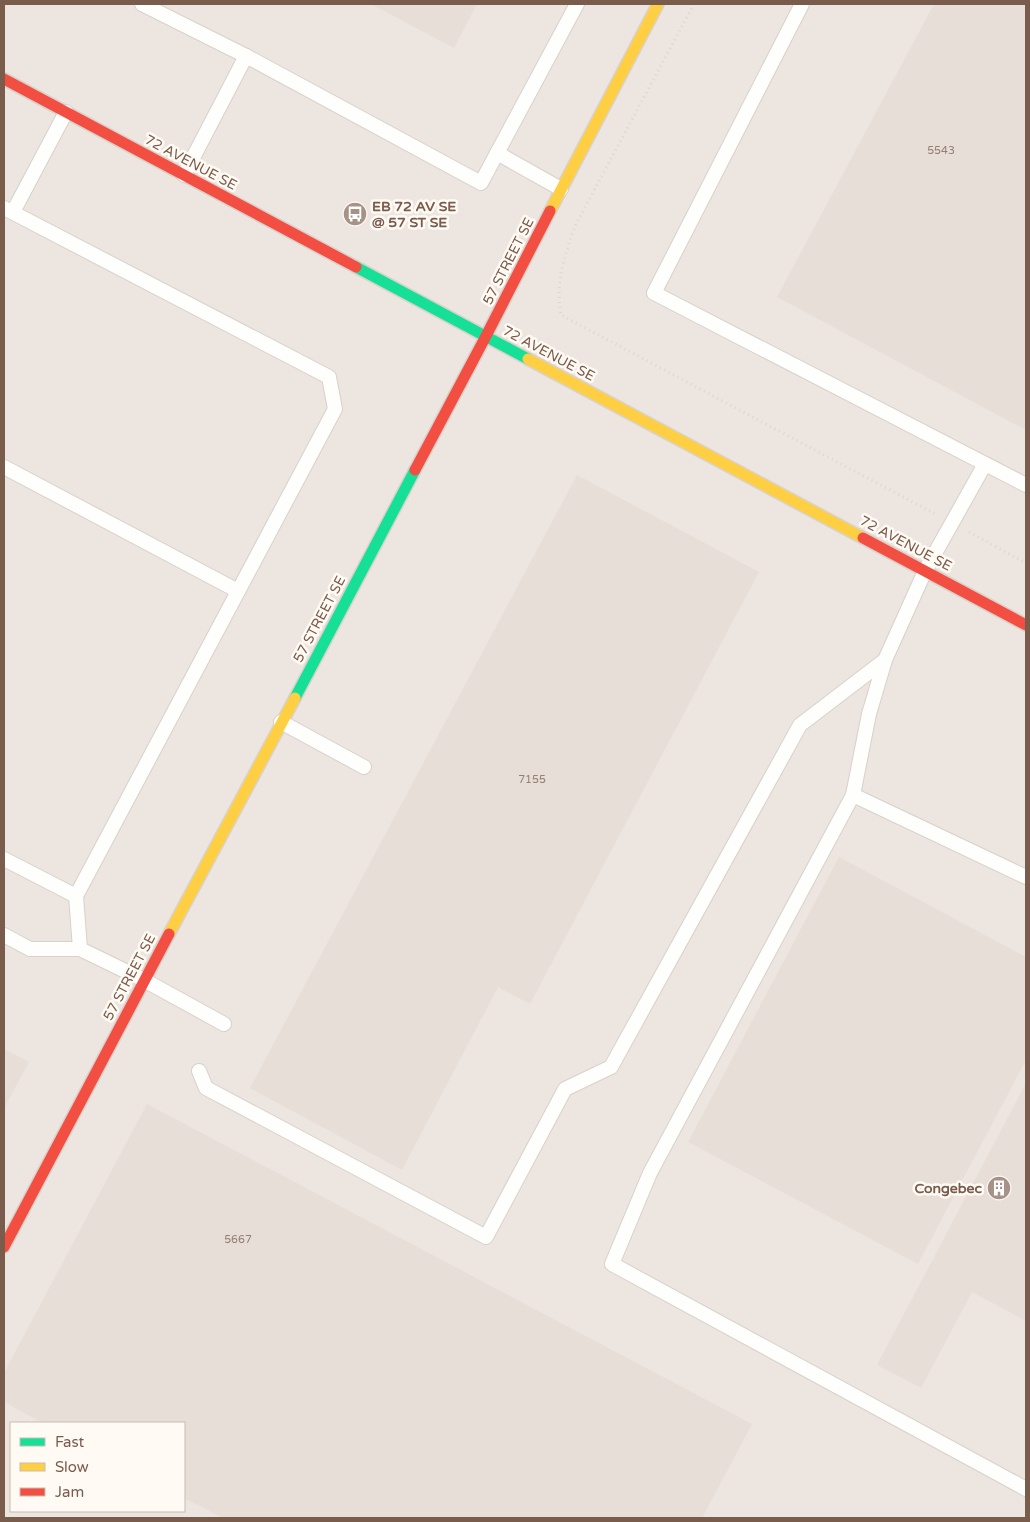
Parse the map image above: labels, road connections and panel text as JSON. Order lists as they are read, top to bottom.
{
  "streets": {
    "street": ["72 AVENUE SE", "57 STREET SE"]
  },
  "crossings": [
    ["72 AVENUE SE", "57 STREET SE"]
  ],
  "places": {
    "bus stop": ["EB 72 AV SE @ 57 ST SE"],
    "building": ["Congebec"]
  },
  "house_numbers": ["5543", "7155", "5667"],
  "legend": ["Fast", "Slow", "Jam"]
}
